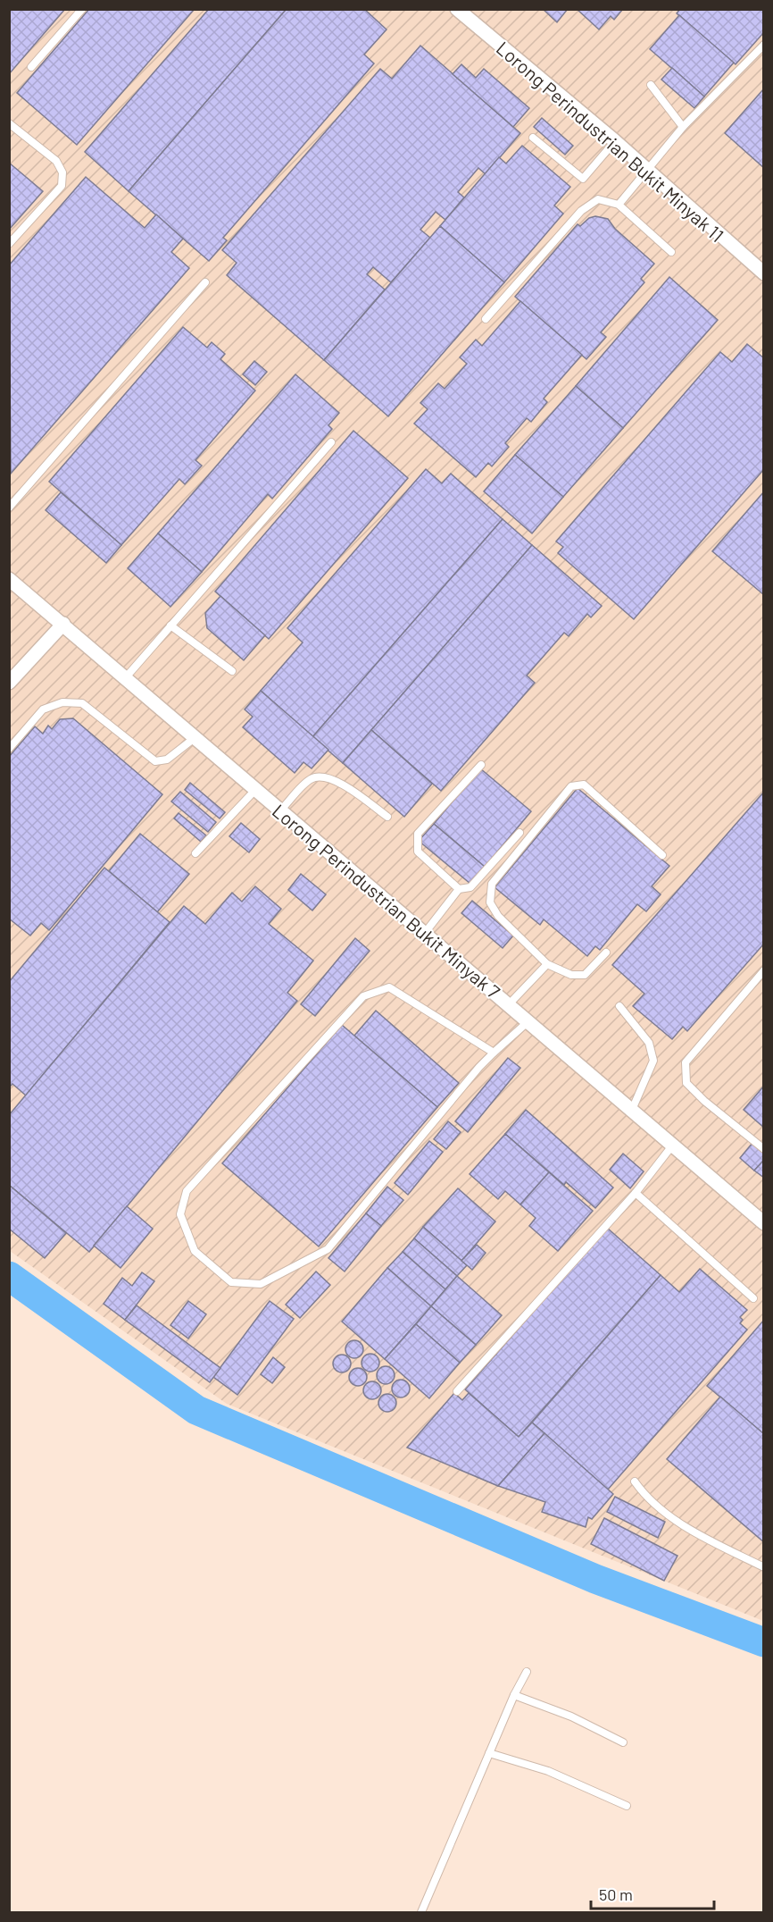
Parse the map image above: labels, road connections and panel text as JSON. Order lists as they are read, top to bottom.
{
  "streets": {
    "street": ["Lorong Perindustrian Bukit Minyak 11", "Lorong Perindustrian Bukit Minyak 7"]
  },
  "scale_bar": "50 m"
}
